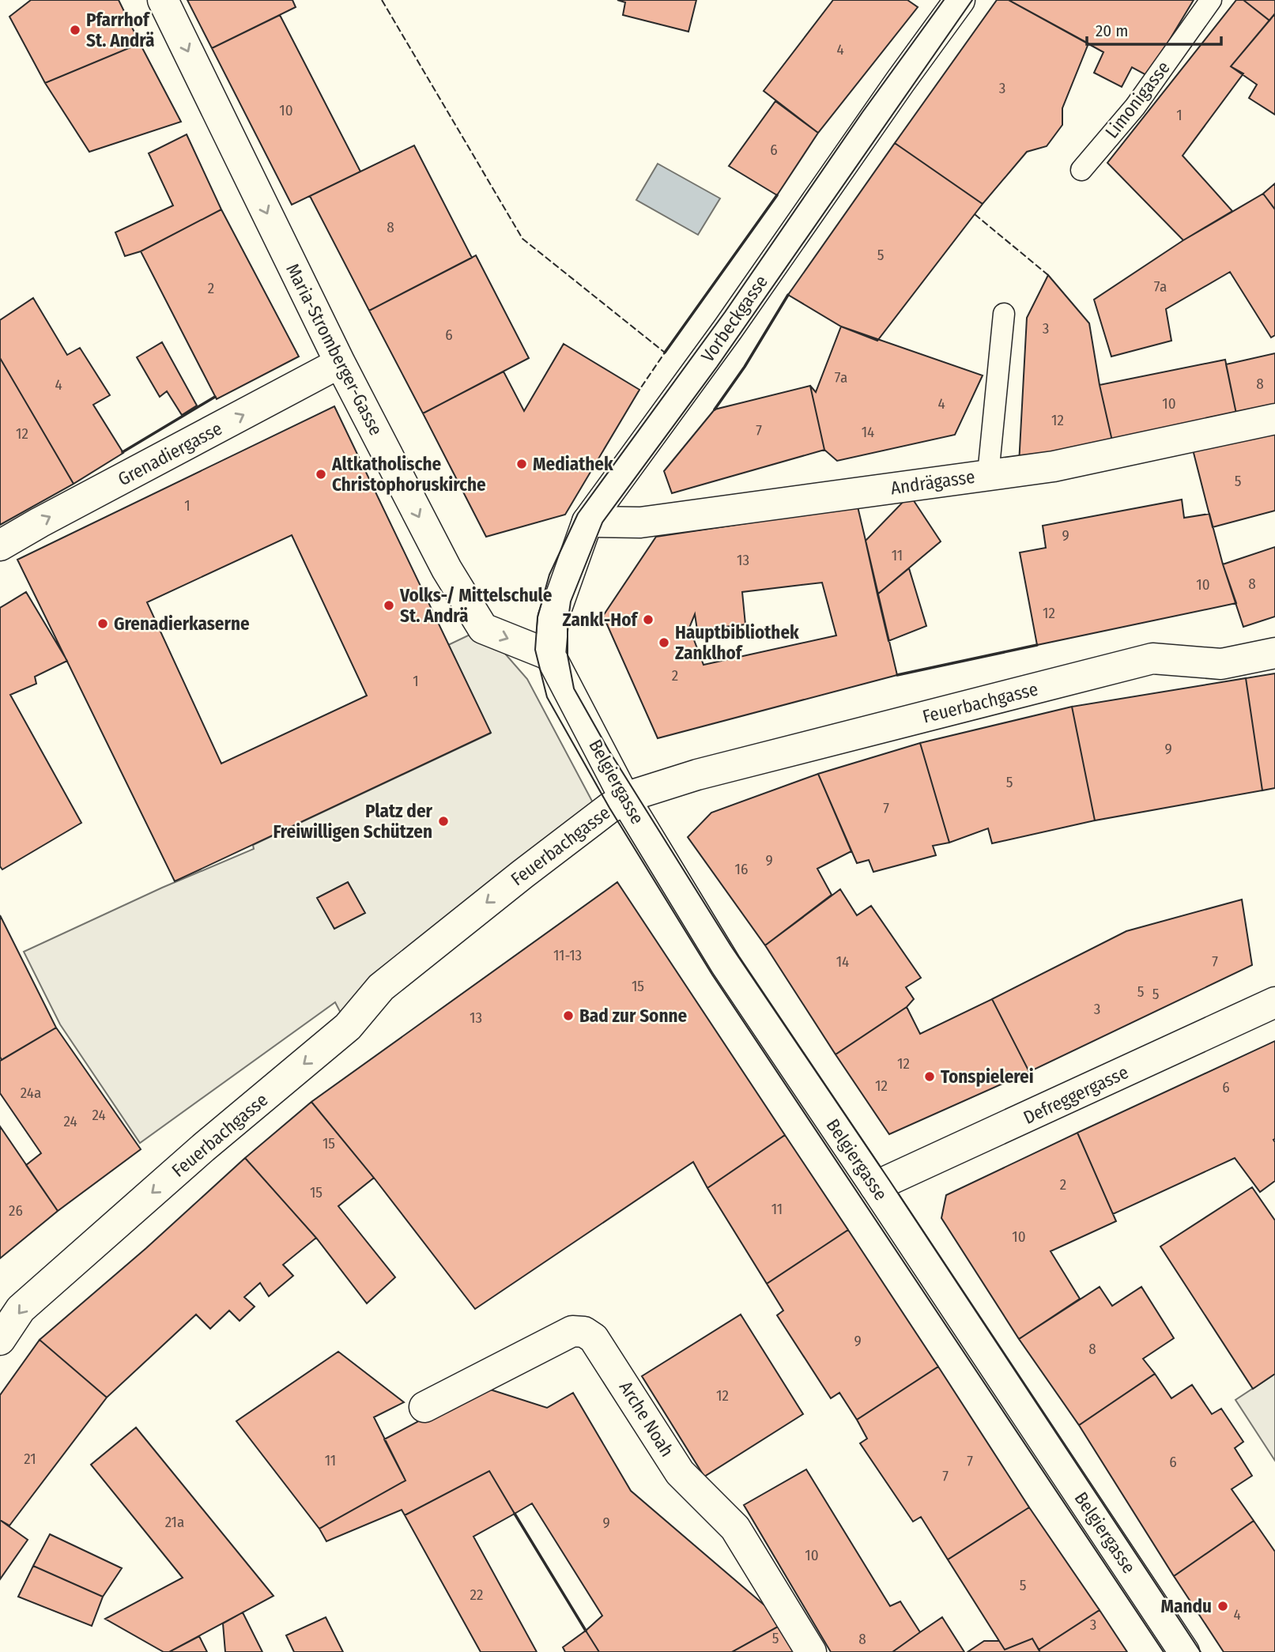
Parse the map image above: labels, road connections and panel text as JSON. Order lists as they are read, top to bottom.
{
  "streets": {
    "street": [
      "Vorbeckgasse",
      "Maria-Stromberger-Gasse",
      "Grenadiergasse",
      "Andrägasse",
      "Feuerbachgasse",
      "Belgiergasse",
      "Defreggergasse",
      "Arche Noah"
    ],
    "lane": ["Limonigasse"]
  },
  "crossings": [
    ["Vorbeckgasse", "Maria-Stromberger-Gasse"],
    ["Vorbeckgasse", "Andrägasse"],
    ["Vorbeckgasse", "Belgiergasse"],
    ["Maria-Stromberger-Gasse", "Grenadiergasse"],
    ["Maria-Stromberger-Gasse", "Belgiergasse"],
    ["Feuerbachgasse", "Belgiergasse"],
    ["Belgiergasse", "Defreggergasse"]
  ],
  "one_way": ["Maria-Stromberger-Gasse", "Grenadiergasse", "Feuerbachgasse"],
  "places": [
    "Pfarrhof St. Andrä",
    "Mediathek",
    "Altkatholische Christophoruskirche",
    "Volks-/ Mittelschule St. Andrä",
    "Zankl-Hof",
    "Grenadierkaserne",
    "Hauptbibliothek Zanklhof",
    "Platz der Freiwilligen Schützen",
    "Bad zur Sonne",
    "Tonspielerei",
    "Mandu"
  ],
  "house_numbers": [
    "4",
    "3",
    "10",
    "1",
    "6",
    "8",
    "5",
    "7a",
    "2",
    "3",
    "6",
    "7a",
    "8",
    "4",
    "4",
    "10",
    "12",
    "7",
    "14",
    "12",
    "5",
    "1",
    "9",
    "11",
    "13",
    "8",
    "10",
    "12",
    "2",
    "1",
    "9",
    "5",
    "7",
    "9",
    "16",
    "11-13",
    "14",
    "7",
    "15",
    "5",
    "5",
    "3",
    "13",
    "12",
    "12",
    "6",
    "24a",
    "24",
    "24",
    "15",
    "2",
    "15",
    "11",
    "26",
    "10",
    "9",
    "8",
    "12",
    "21",
    "11",
    "7",
    "6",
    "7",
    "21a",
    "9",
    "10",
    "5",
    "22",
    "4",
    "3",
    "5",
    "8"
  ],
  "scale_bar": "20 m"
}
